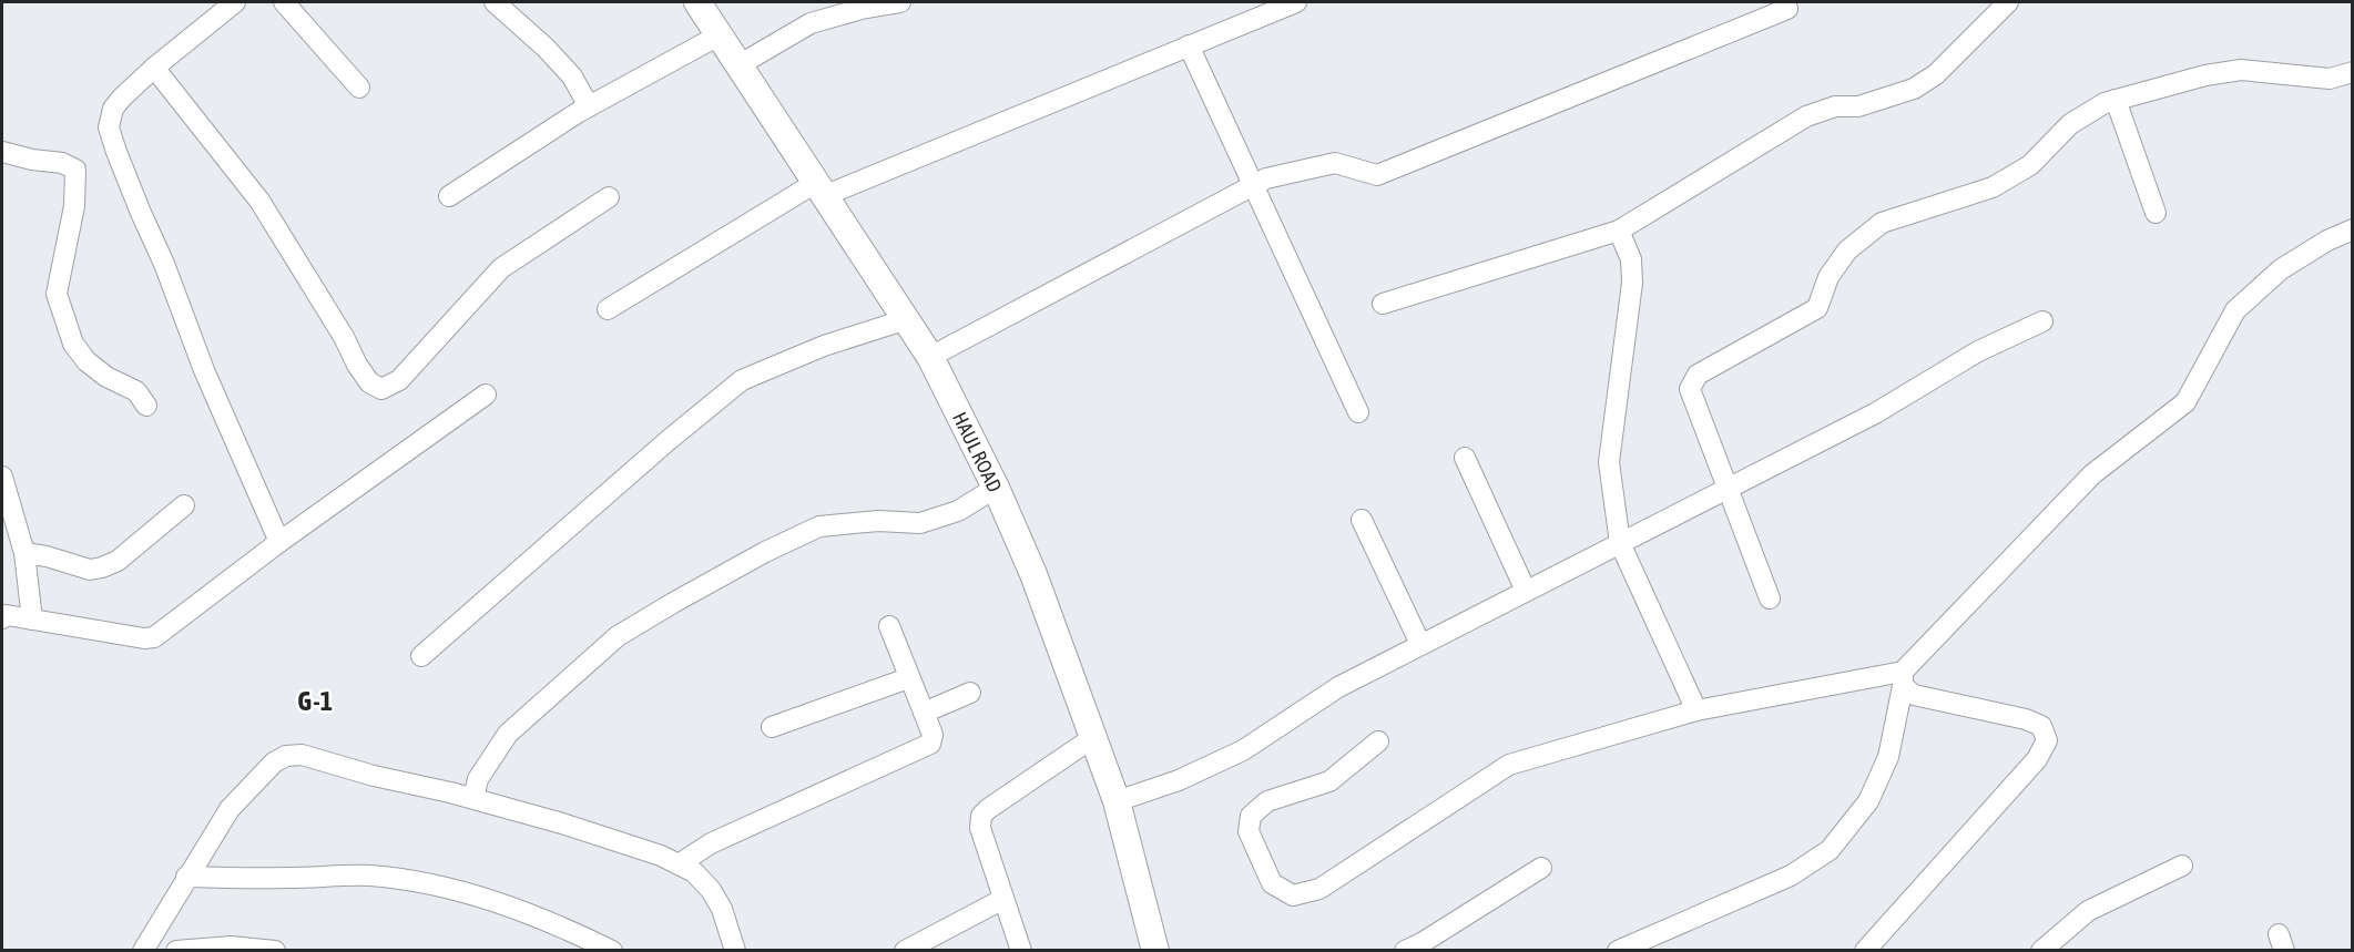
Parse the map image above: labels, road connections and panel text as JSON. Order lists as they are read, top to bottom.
{
  "streets": {
    "main road": ["HAUL ROAD"]
  },
  "districts": ["G-1"]
}
